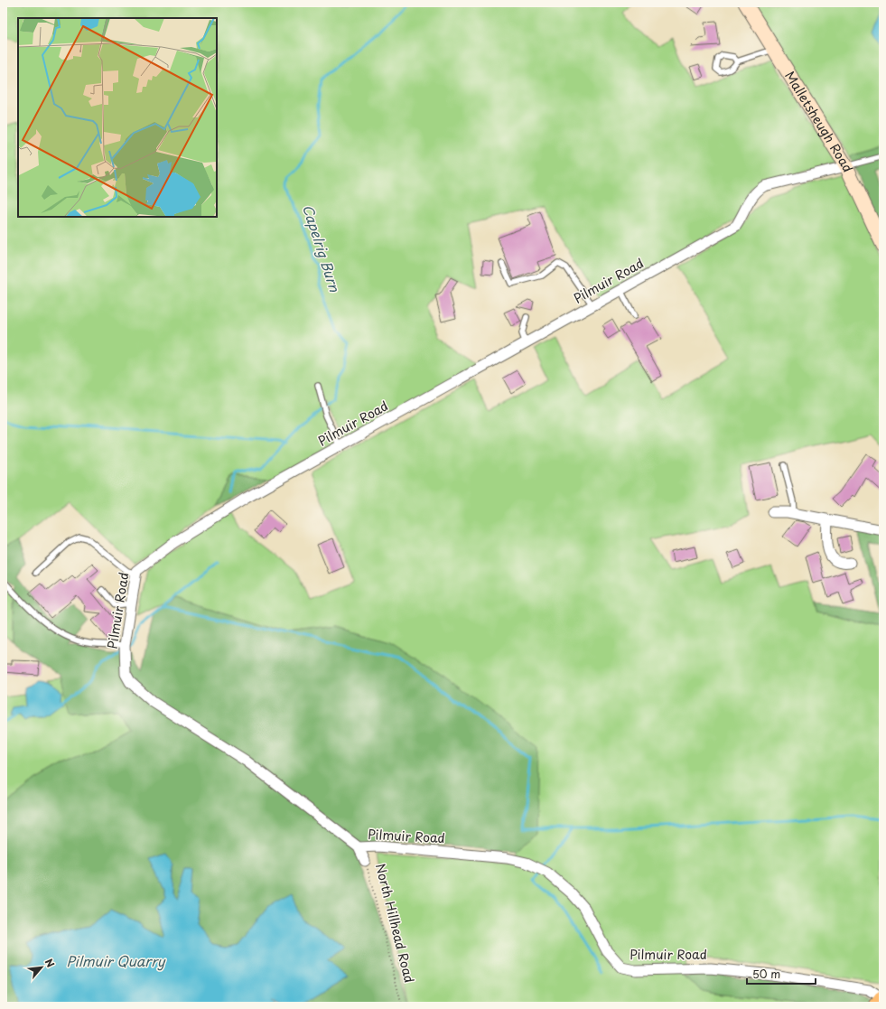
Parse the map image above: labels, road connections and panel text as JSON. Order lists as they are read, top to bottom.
{
  "streets": {
    "street": ["Malletsheugh Road", "Pilmuir Road", "North Hillhead Road"]
  },
  "crossings": [
    ["Malletsheugh Road", "Pilmuir Road"],
    ["Pilmuir Road", "North Hillhead Road"]
  ],
  "water": ["Capelrig Burn", "Pilmuir Quarry"],
  "scale_bar": "50 m",
  "north": "top right"
}
